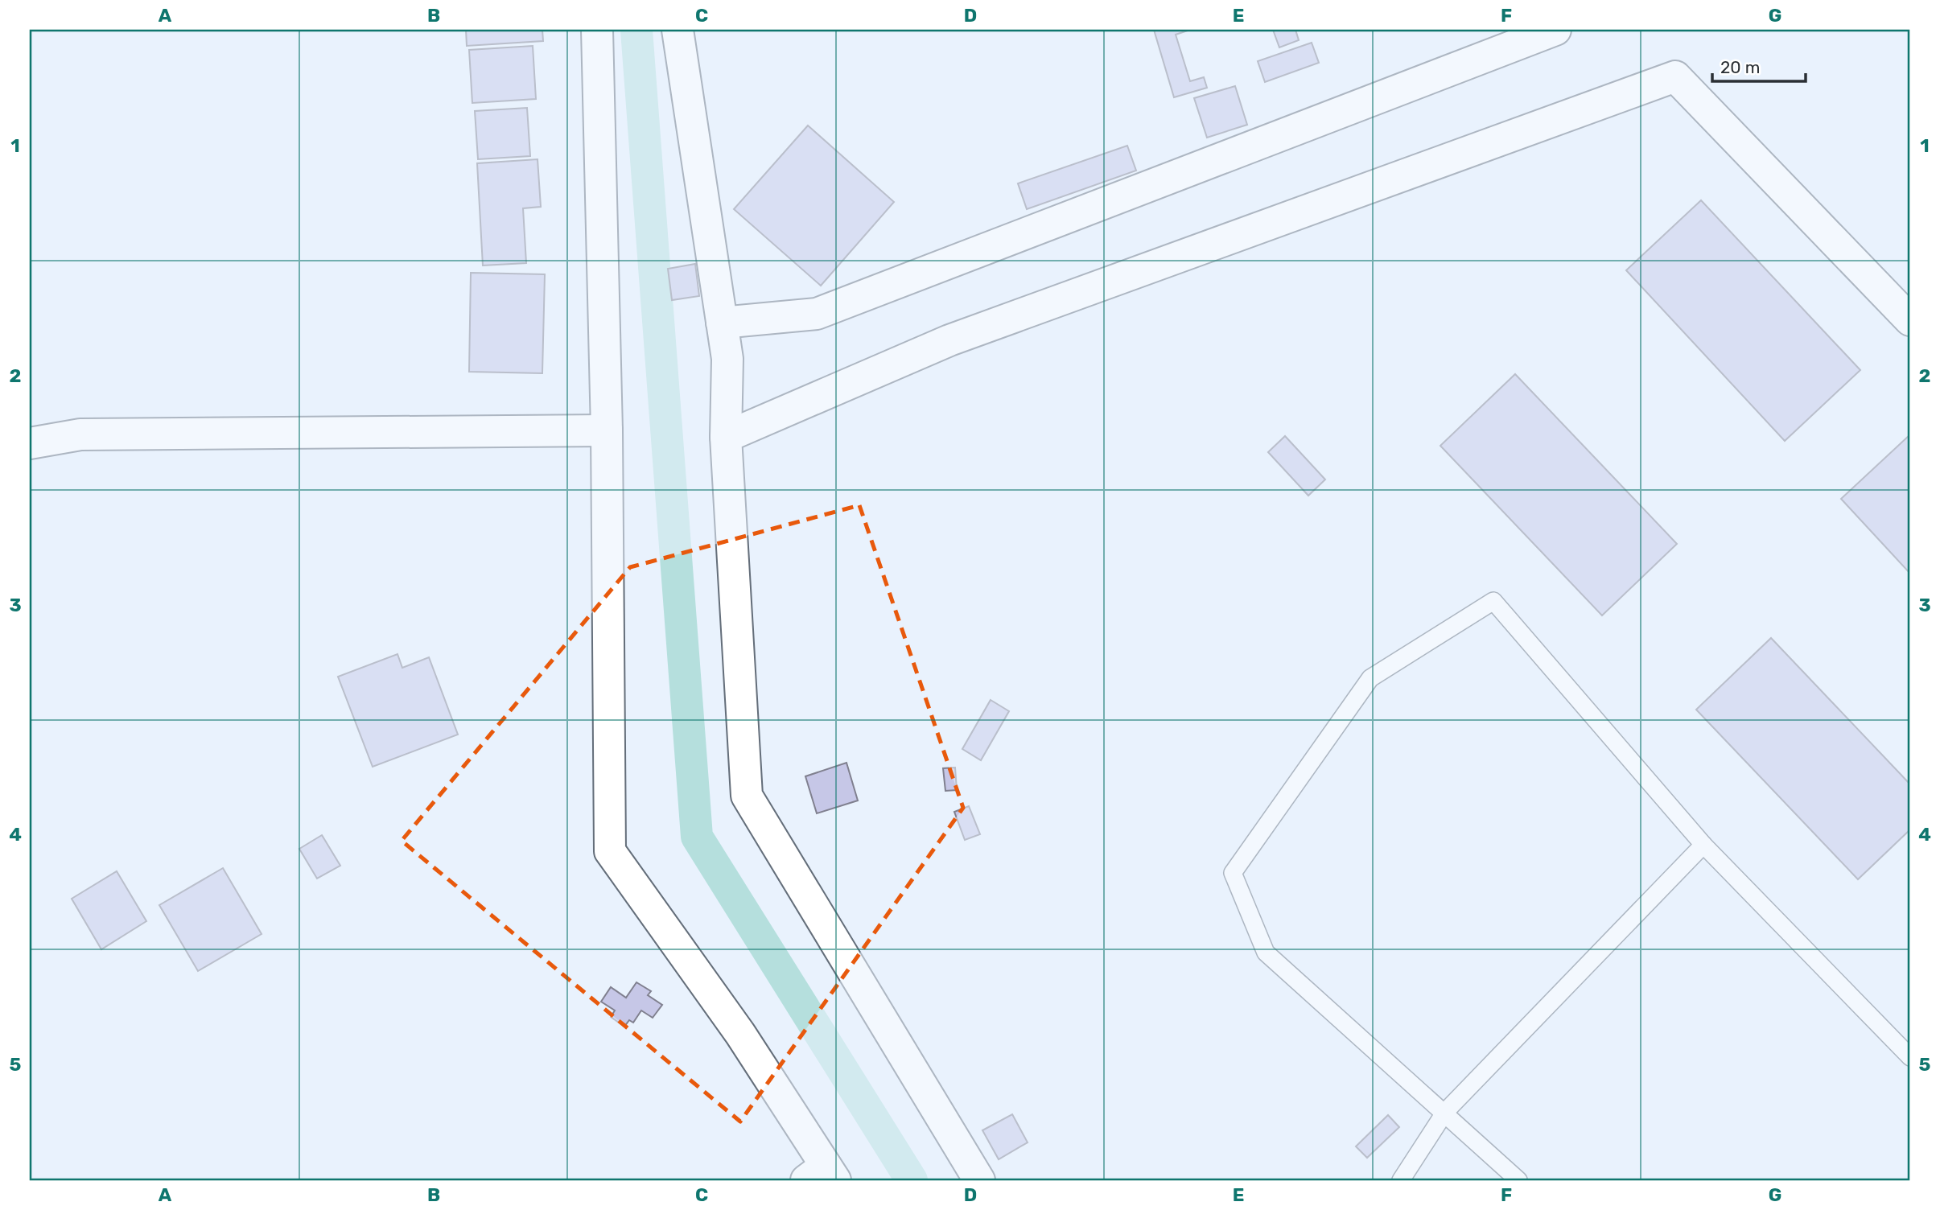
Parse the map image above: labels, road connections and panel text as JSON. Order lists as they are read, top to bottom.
{
  "scale_bar": "20 m",
  "grid": {
    "columns": [
      "A",
      "B",
      "C",
      "D",
      "E",
      "F",
      "G"
    ],
    "rows": [
      "1",
      "2",
      "3",
      "4",
      "5"
    ]
  }
}
